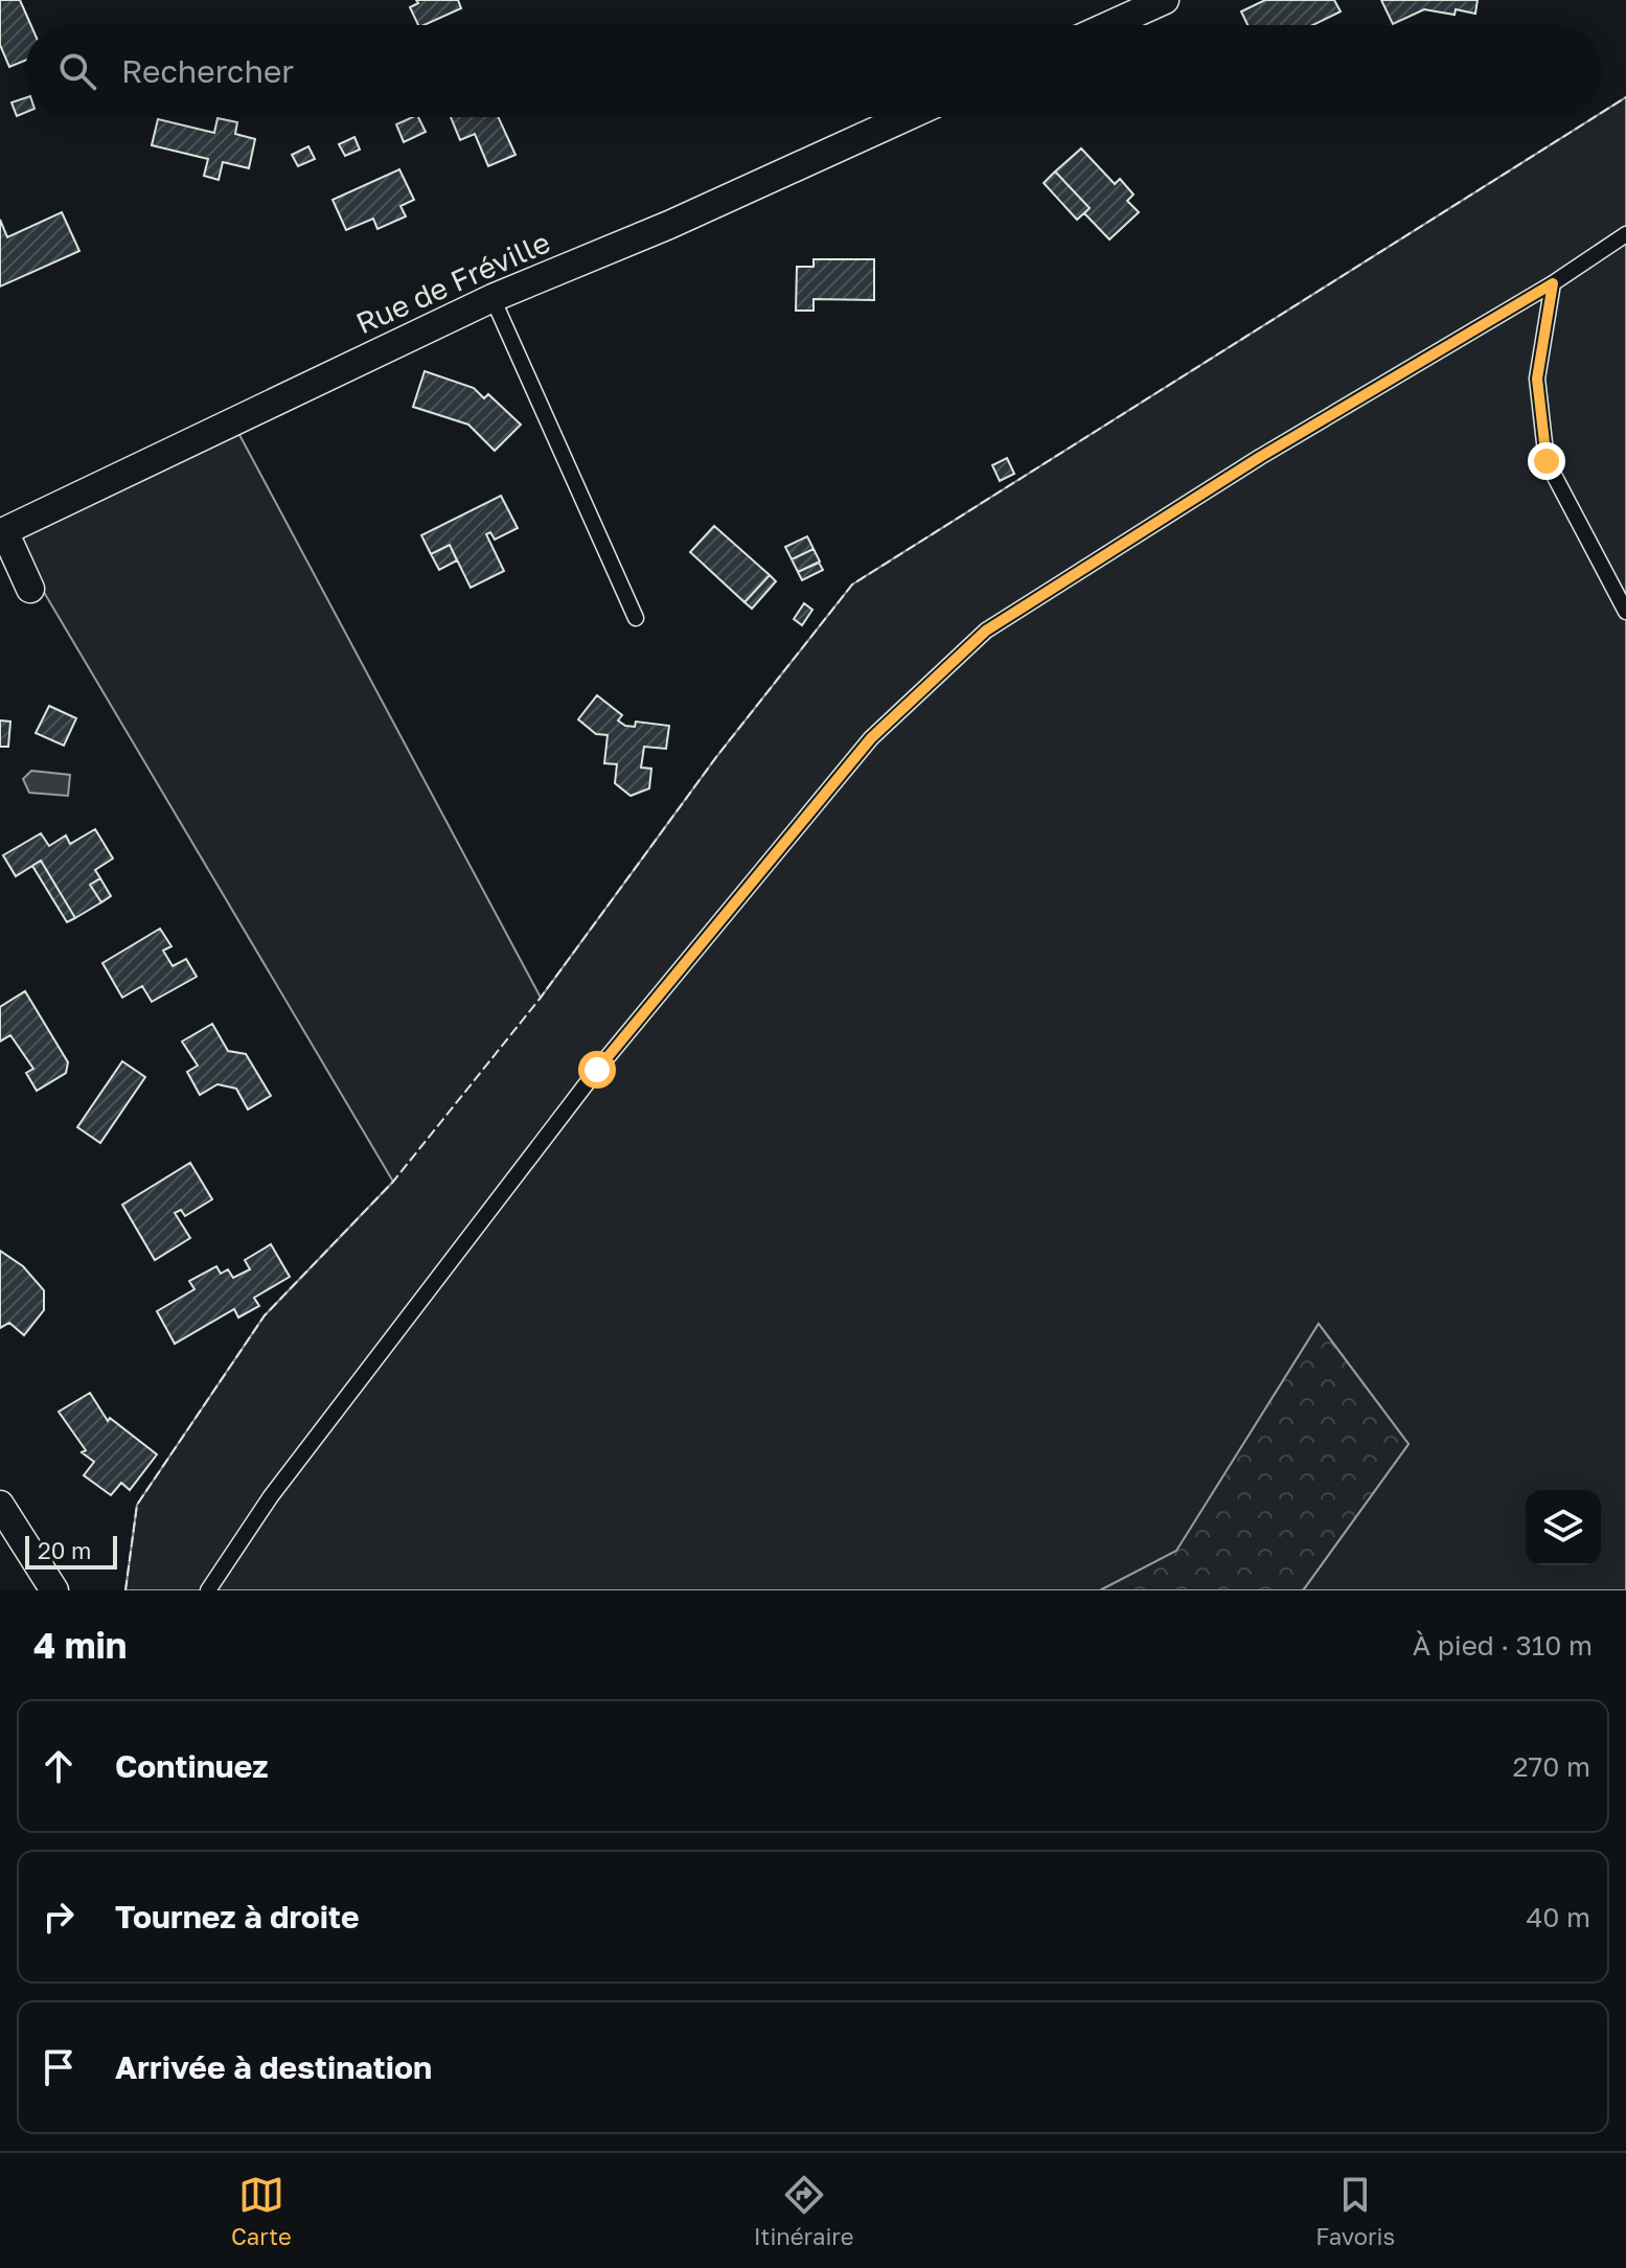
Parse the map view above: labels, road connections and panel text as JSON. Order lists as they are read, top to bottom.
{
  "streets": {
    "street": ["Rue de Fréville"]
  },
  "scale_bar": "20 m",
  "page": {
    "search": "Rechercher",
    "scale": "20 m",
    "heading": ["4 min", "À pied · 310 m"],
    "list": [
      ["Continuez", "270 m"],
      ["Tournez à droite", "40 m"],
      "Arrivée à destination"
    ],
    "nav": ["Carte", "Itinéraire", "Favoris"]
  }
}
